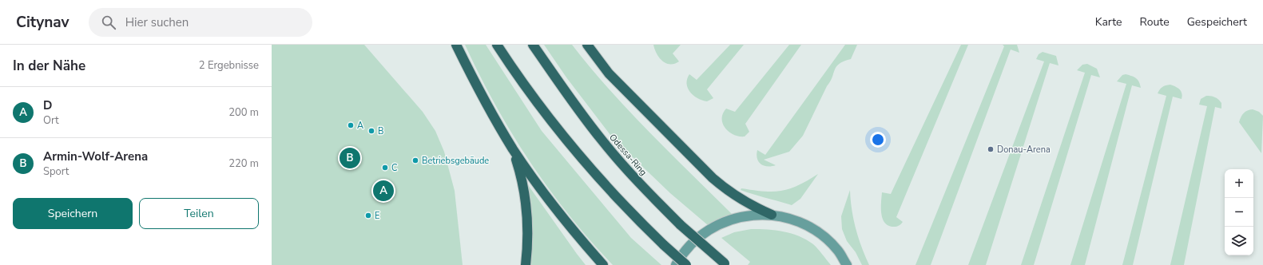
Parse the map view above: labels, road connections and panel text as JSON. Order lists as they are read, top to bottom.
{
  "streets": {
    "highway": ["Odessa-Ring"]
  },
  "places": [
    "A",
    "B",
    "Donau-Arena",
    "Betriebsgebäude",
    "C",
    "E"
  ],
  "page": {
    "header": "Citynav",
    "search": "Hier suchen",
    "nav": ["Karte", "Route", "Gespeichert"],
    "heading": ["In der Nähe", "2 Ergebnisse"],
    "list": [
      {
        "mark": "A",
        "name": "D",
        "note": "Ort",
        "value": "200 m"
      },
      {
        "mark": "B",
        "name": "Armin-Wolf-Arena",
        "note": "Sport",
        "value": "220 m"
      }
    ],
    "pins": ["B", "A"],
    "map_buttons": ["+", "−"],
    "buttons": ["Speichern", "Teilen"]
  }
}
